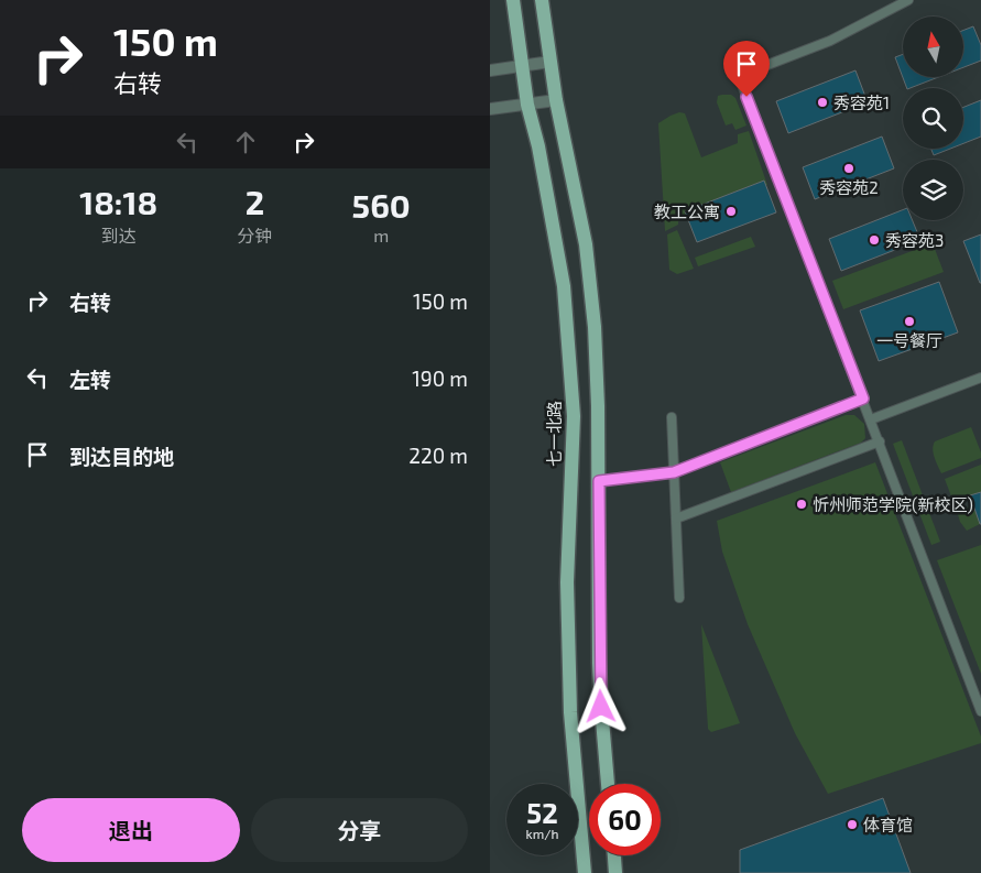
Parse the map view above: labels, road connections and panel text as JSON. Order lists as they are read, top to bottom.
{
  "streets": {
    "main road": ["七一北路"]
  },
  "places": [
    "秀容苑1",
    "秀容苑2",
    "教工公寓",
    "秀容苑3",
    "一号餐厅",
    "忻州师范学院(新校区)",
    "体育馆"
  ],
  "north": "top",
  "page": {
    "turn": ["150 m", "右转"],
    "eta": [
      "18:18",
      "到达",
      "2",
      "分钟",
      "560",
      "m"
    ],
    "list": [
      {
        "name": "右转",
        "value": "150 m"
      },
      {
        "name": "左转",
        "value": "190 m"
      },
      {
        "name": "到达目的地",
        "value": "220 m"
      }
    ],
    "speed": "52 km/h",
    "limit": "60",
    "buttons": ["退出", "分享"]
  }
}
